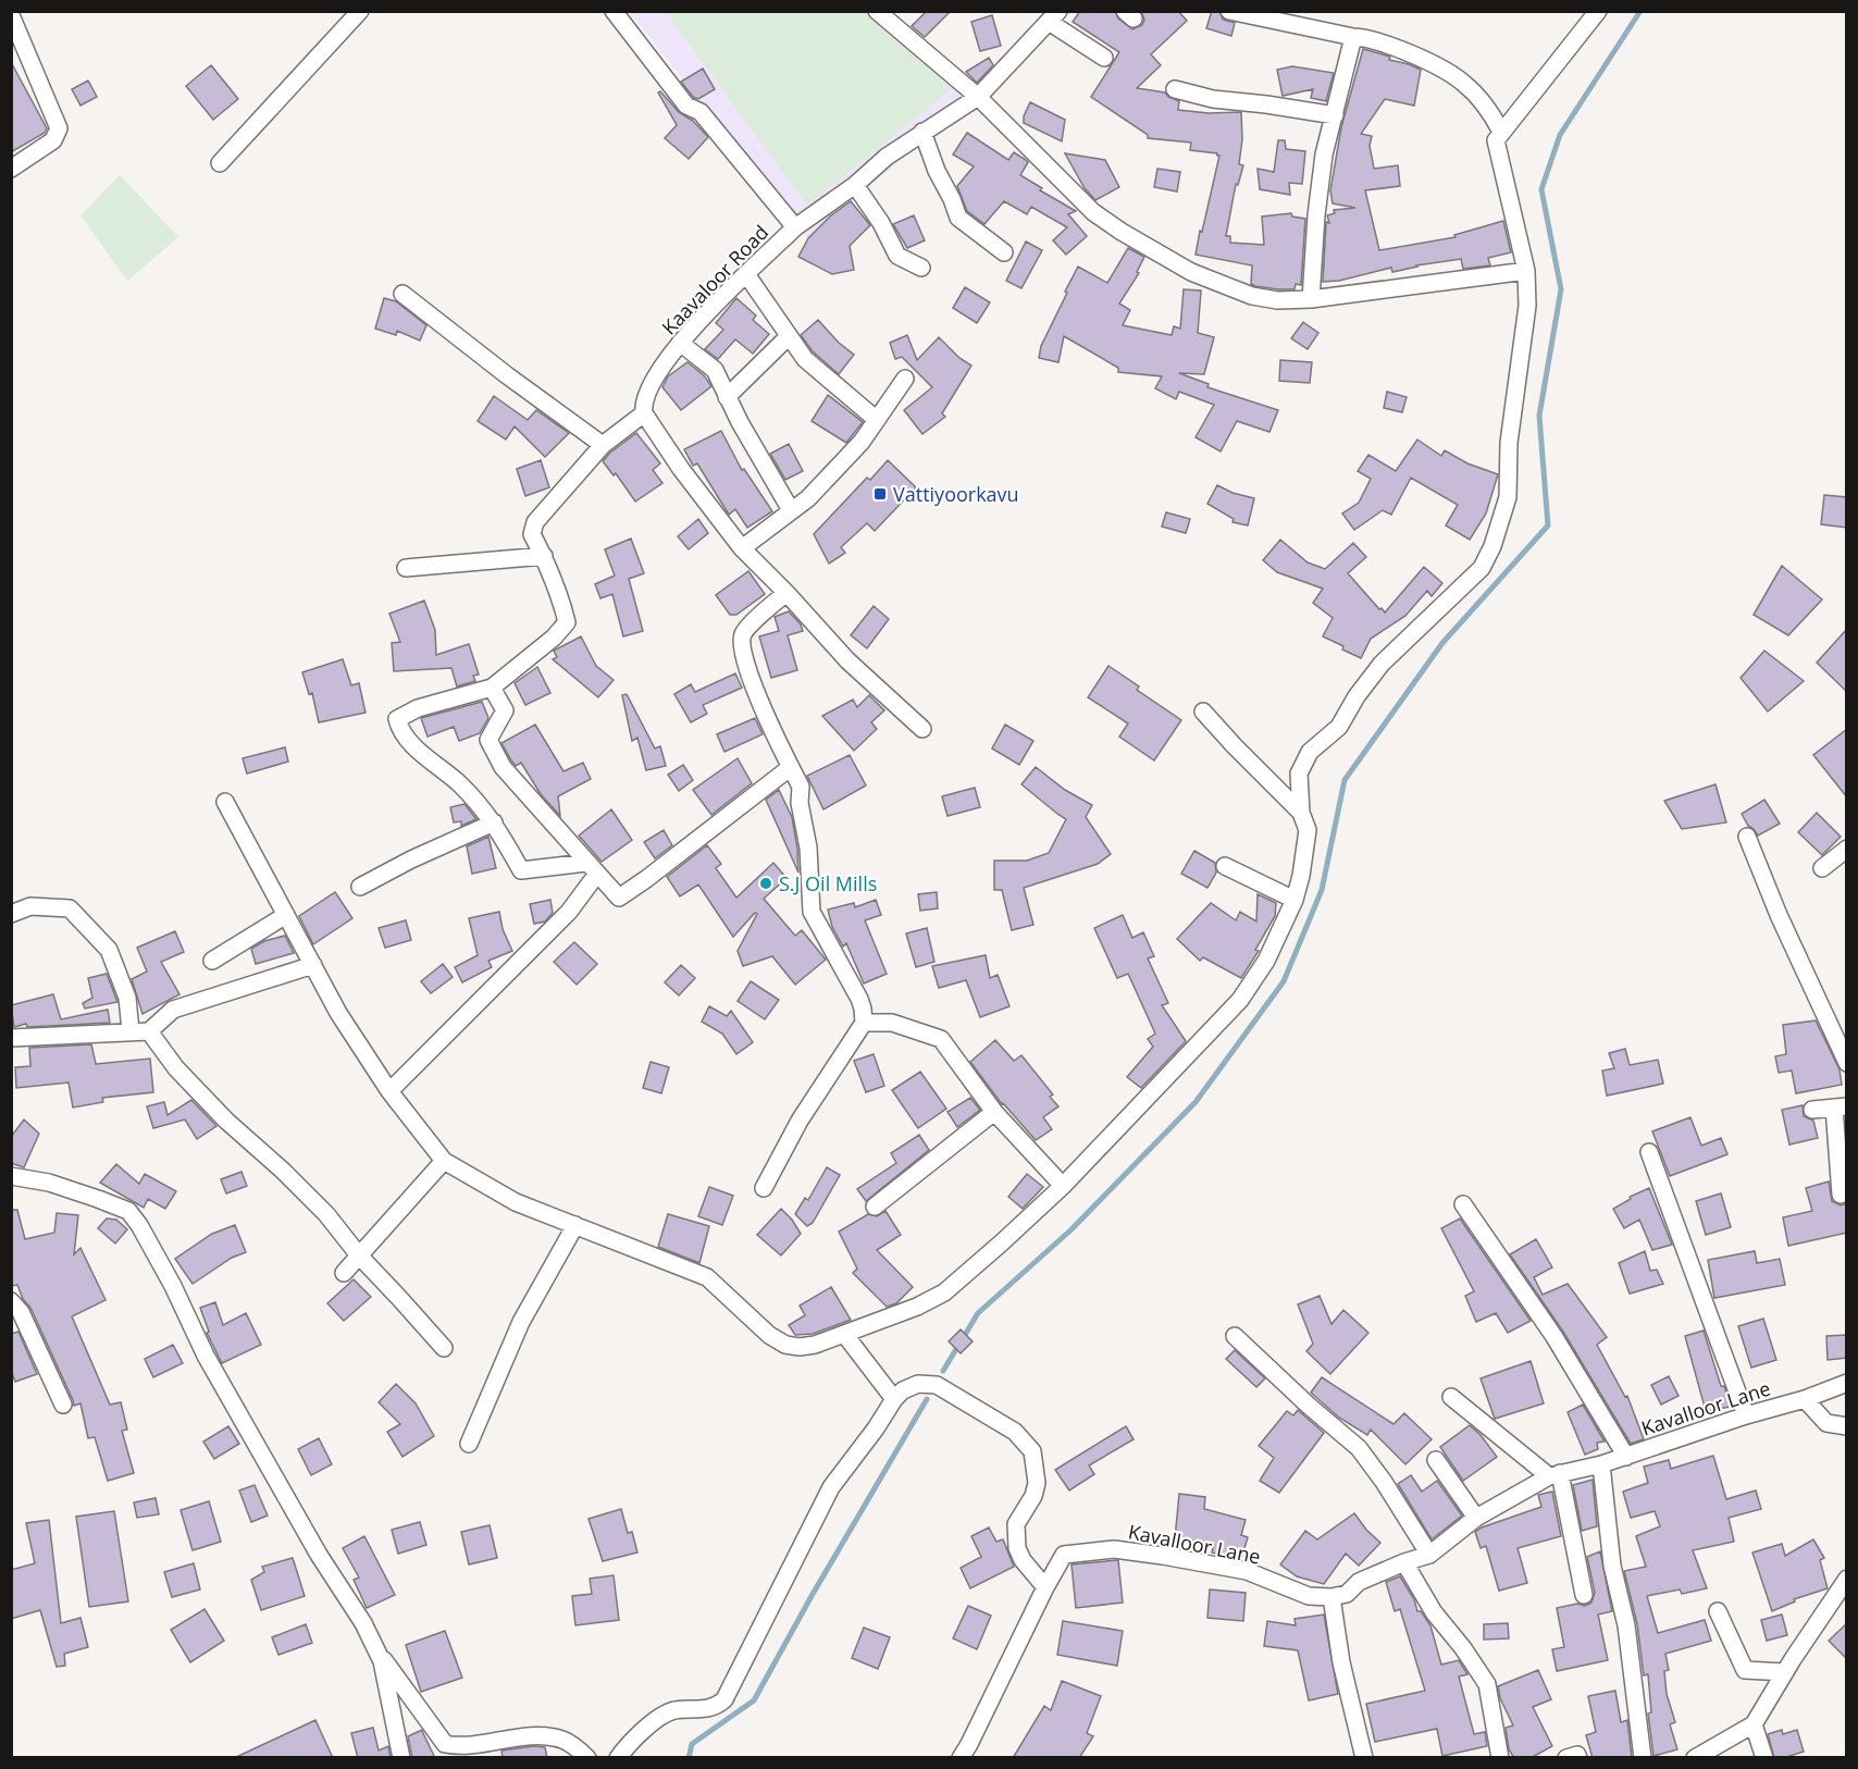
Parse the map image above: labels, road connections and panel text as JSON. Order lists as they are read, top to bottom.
{
  "streets": {
    "street": ["Kaavaloor Road", "Kavalloor Lane"]
  },
  "places": {
    "transit": ["Vattiyoorkavu"],
    "other": ["S.J Oil Mills"]
  }
}
